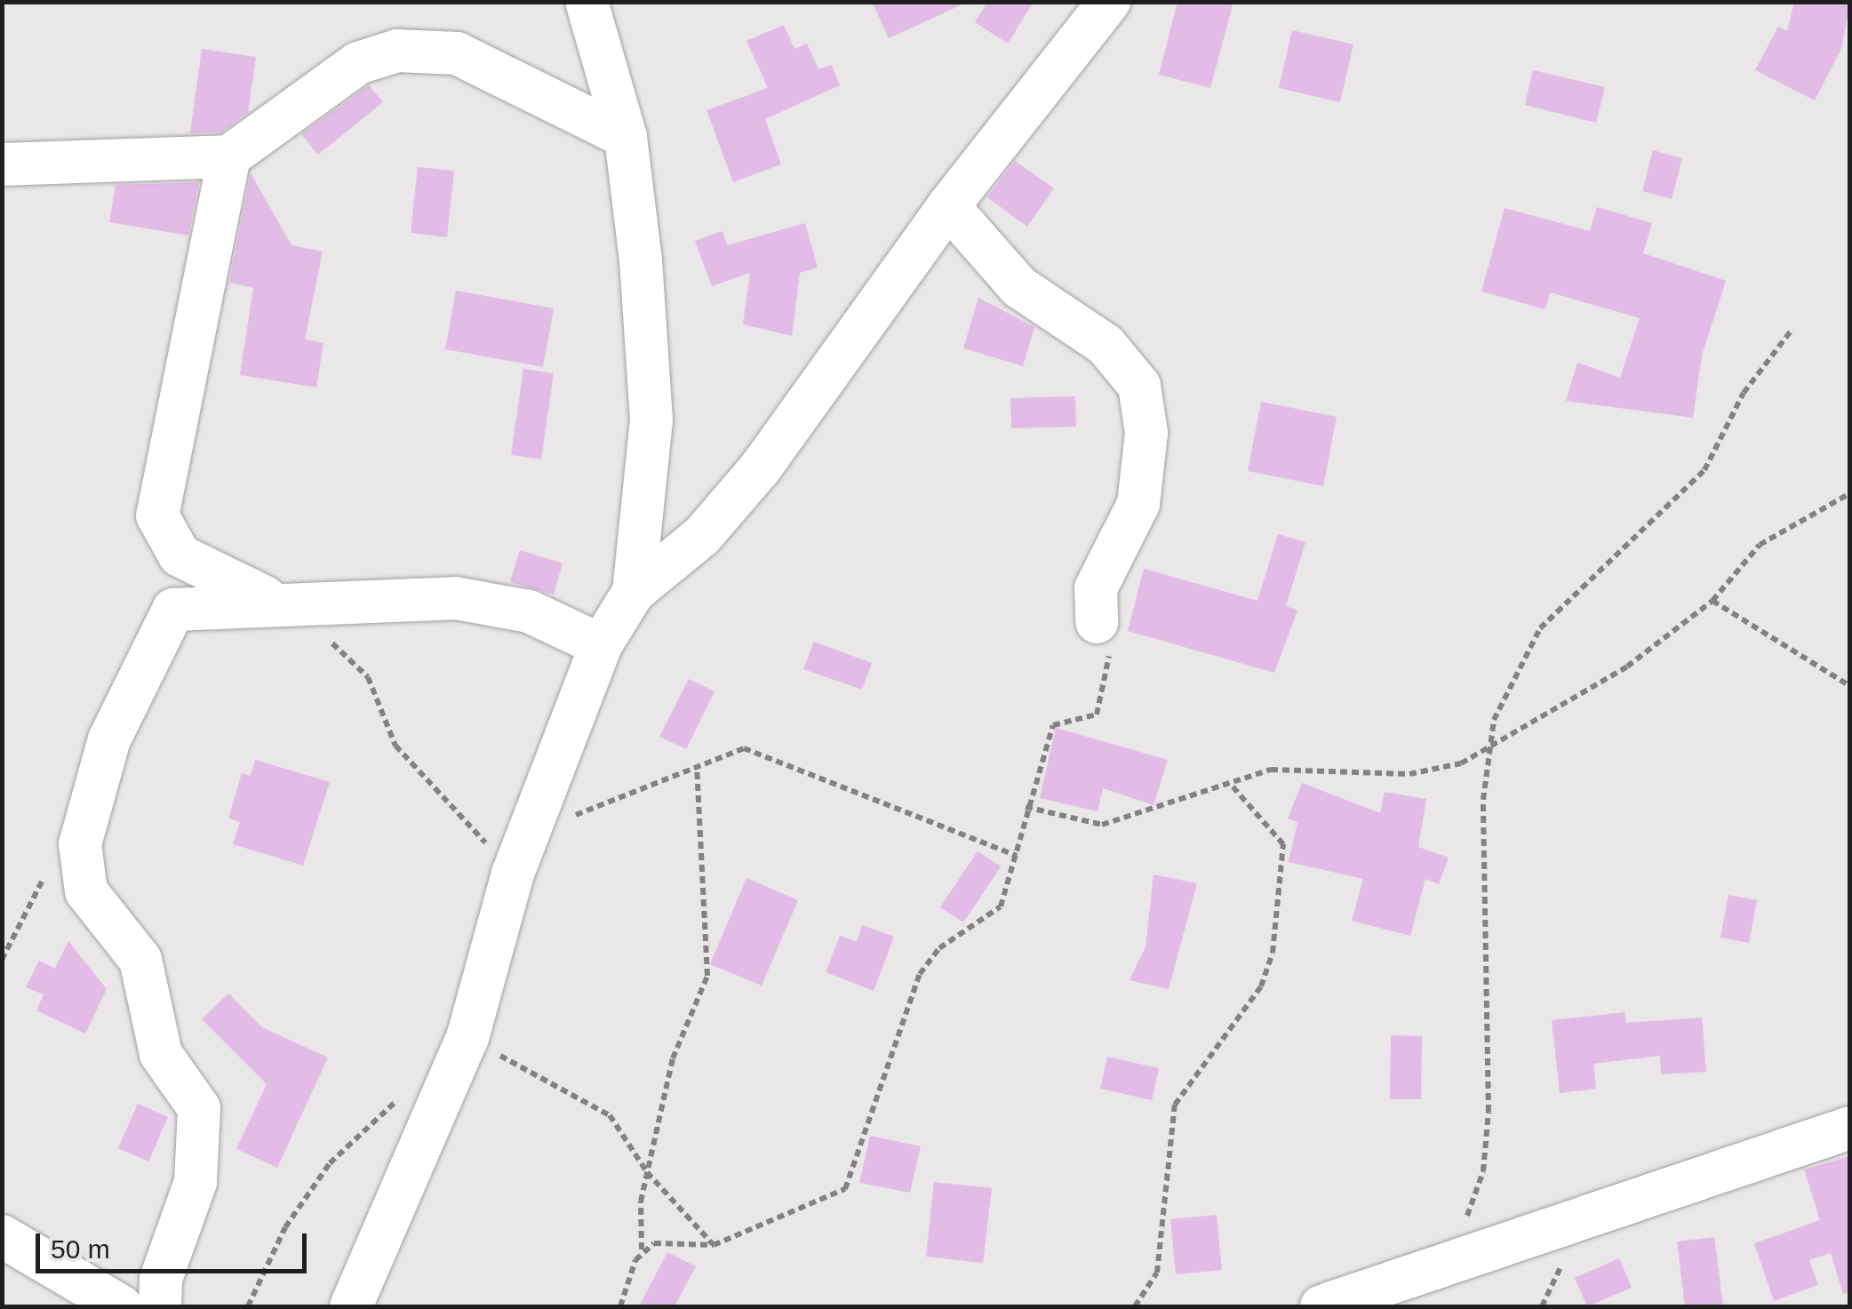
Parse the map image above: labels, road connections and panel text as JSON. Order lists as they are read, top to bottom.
{
  "scale_bar": "50 m"
}
